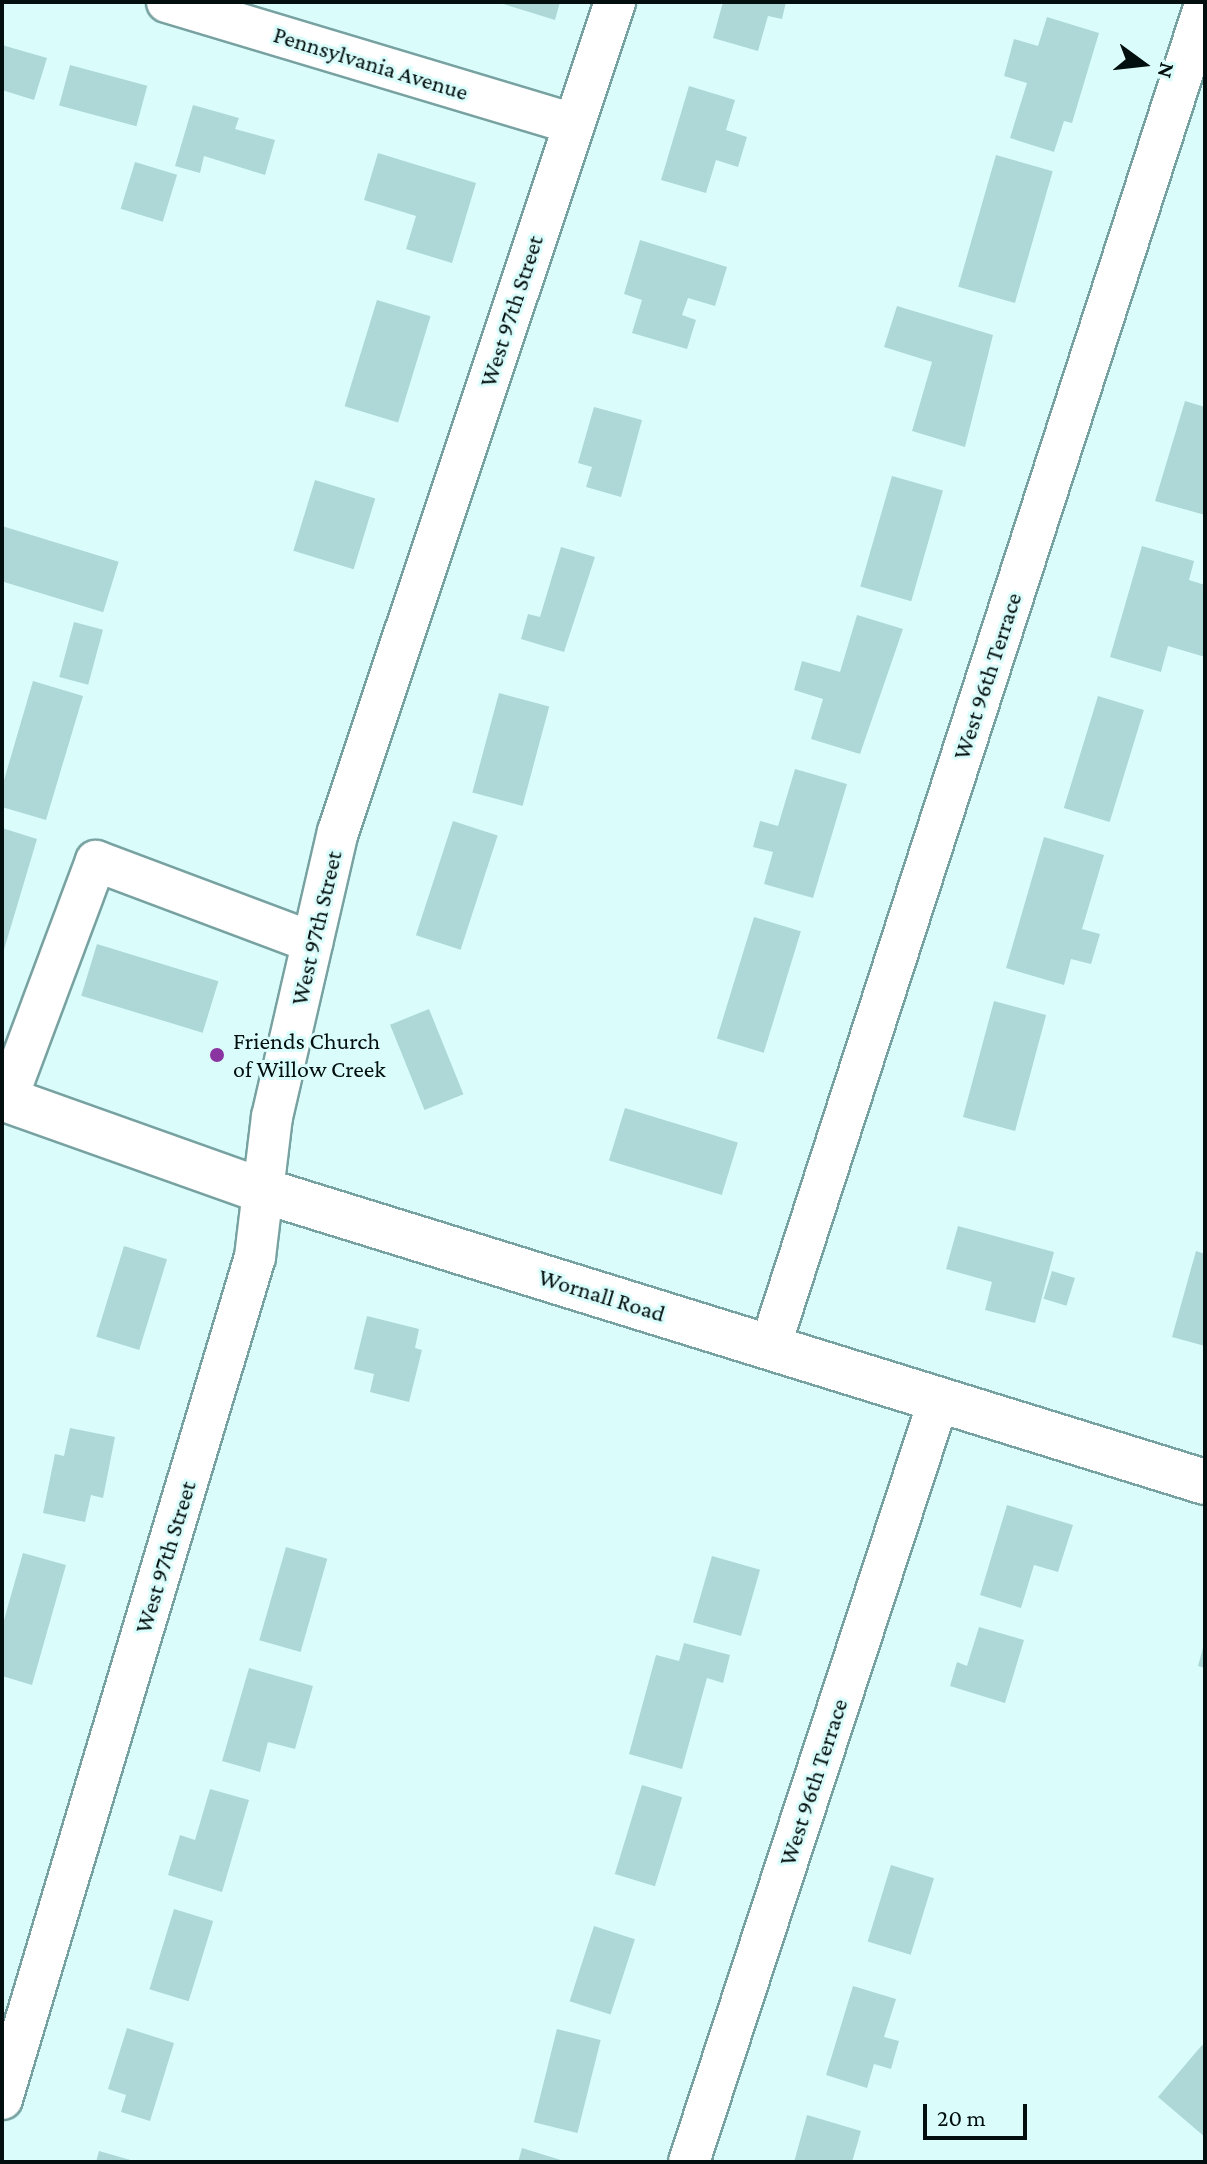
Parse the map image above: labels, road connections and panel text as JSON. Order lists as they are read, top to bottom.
{
  "streets": {
    "main road": ["Wornall Road"],
    "street": ["Pennsylvania Avenue", "West 97th Street", "West 96th Terrace"]
  },
  "crossings": [
    ["Pennsylvania Avenue", "West 97th Street"],
    ["West 97th Street", "Wornall Road"],
    ["West 96th Terrace", "Wornall Road"]
  ],
  "places": ["Friends Church of Willow Creek"],
  "scale_bar": "20 m",
  "north": "right"
}
